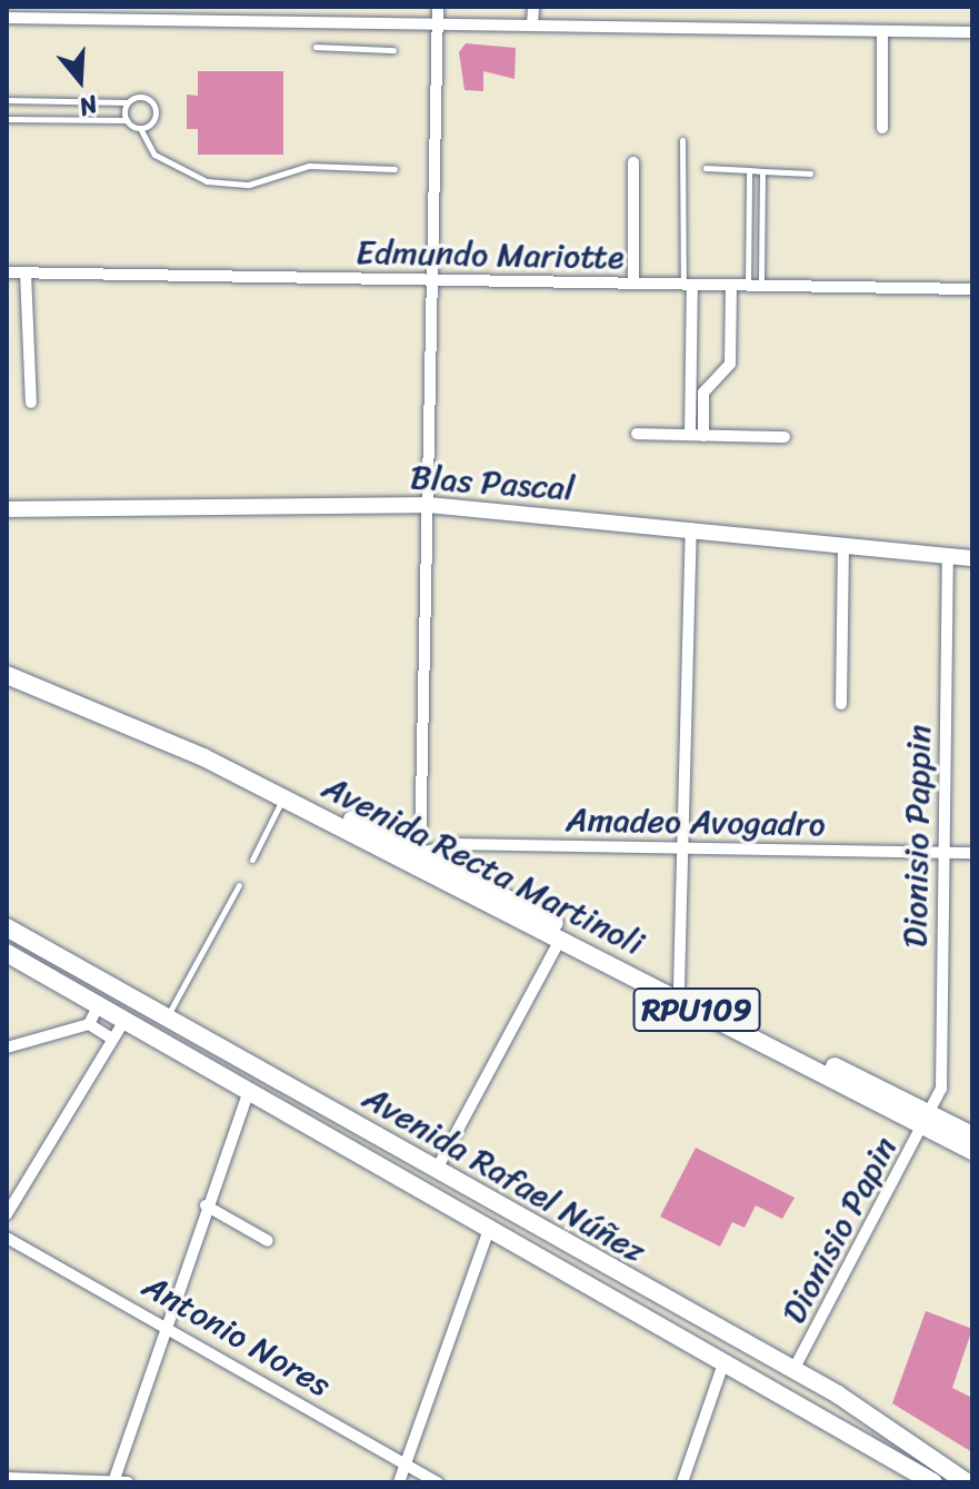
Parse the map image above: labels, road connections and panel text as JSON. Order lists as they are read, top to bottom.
{
  "streets": {
    "main road": [
      "Blas Pascal",
      "Avenida Recta Martinoli",
      "RPU109",
      "Avenida Rafael Núñez"
    ],
    "street": [
      "Edmundo Mariotte",
      "Amadeo Avogadro",
      "Dionisio Pappin",
      "Dionisio Papin",
      "Antonio Nores"
    ]
  },
  "crossings": [
    ["Blas Pascal", "Dionisio Pappin"],
    ["Amadeo Avogadro", "Dionisio Pappin"],
    ["Amadeo Avogadro", "Avenida Recta Martinoli"],
    ["Dionisio Pappin", "Avenida Recta Martinoli"],
    ["Dionisio Pappin", "Dionisio Papin"],
    ["Avenida Recta Martinoli", "Dionisio Papin"],
    ["Avenida Rafael Núñez", "Dionisio Papin"]
  ],
  "north": "bottom"
}
